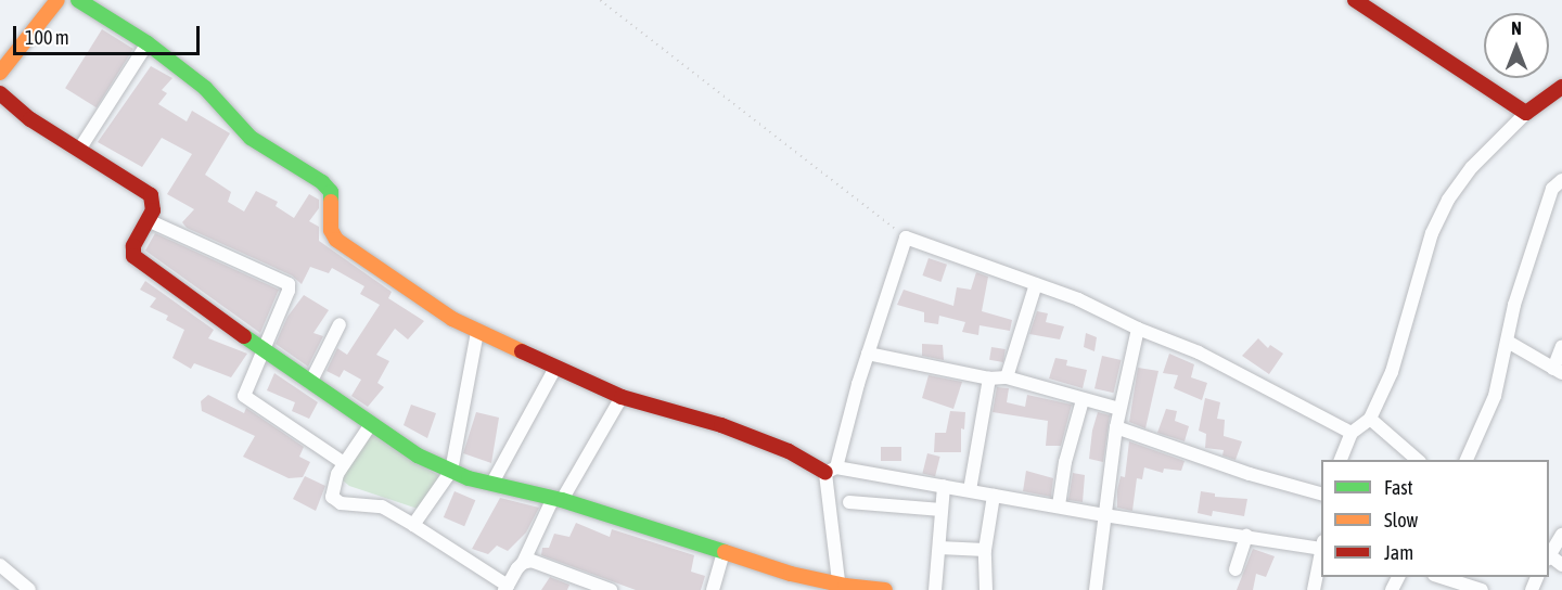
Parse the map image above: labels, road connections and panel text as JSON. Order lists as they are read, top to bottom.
{
  "legend": ["Fast", "Slow", "Jam"],
  "scale_bar": "100 m",
  "north": "top"
}
